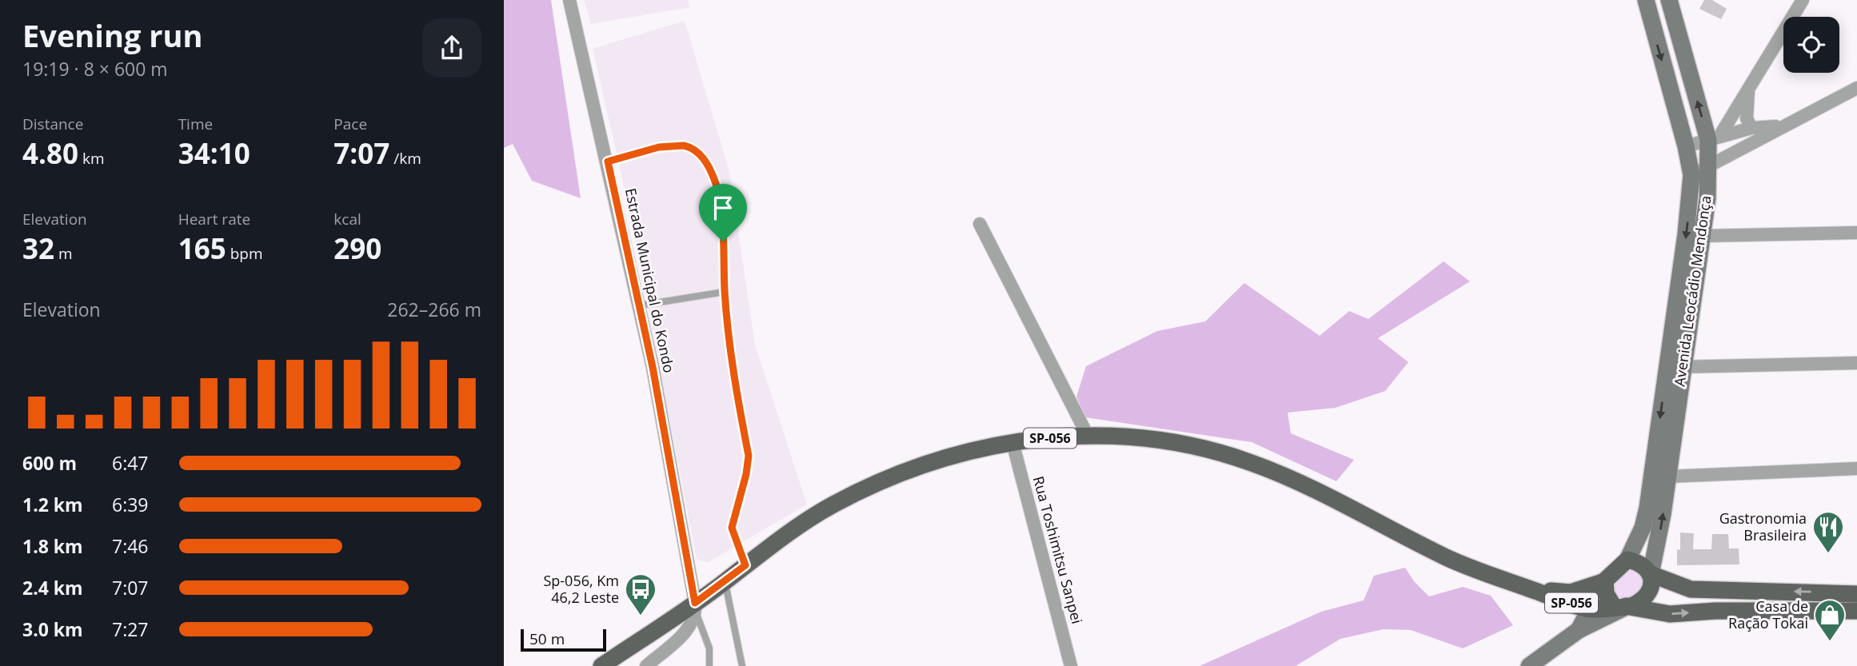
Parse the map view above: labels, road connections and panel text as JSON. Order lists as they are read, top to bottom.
{
  "streets": {
    "main road": ["SP-056"],
    "street": ["Estrada Municipal do Kondo", "Avenida Leocádio Mendonça", "Rua Toshimitsu Sanpei"]
  },
  "crossings": [
    ["Estrada Municipal do Kondo", "SP-056"],
    ["Avenida Leocádio Mendonça", "SP-056"],
    ["SP-056", "Rua Toshimitsu Sanpei"]
  ],
  "places": {
    "restaurant": ["Gastronomia Brasileira"],
    "bus stop": ["Sp-056, Km 46,2 Leste"],
    "shop": ["Casa de Ração Tokai"]
  },
  "scale_bar": "50 m",
  "page": {
    "heading": ["Evening run", "19:19 · 8 × 600 m"],
    "stats": [
      ["Distance", "4.80 km"],
      ["Time", "34:10"],
      ["Pace", "7:07 /km"],
      ["Elevation", "32 m"],
      ["Heart rate", "165 bpm"],
      ["kcal", "290"]
    ],
    "chart": ["Elevation", "262–266 m"],
    "list": [
      {
        "name": "600 m",
        "note": "6:47"
      },
      {
        "name": "1.2 km",
        "note": "6:39"
      },
      {
        "name": "1.8 km",
        "note": "7:46"
      },
      {
        "name": "2.4 km",
        "note": "7:07"
      },
      {
        "name": "3.0 km",
        "note": "7:27"
      }
    ],
    "scale": "50 m"
  }
}
